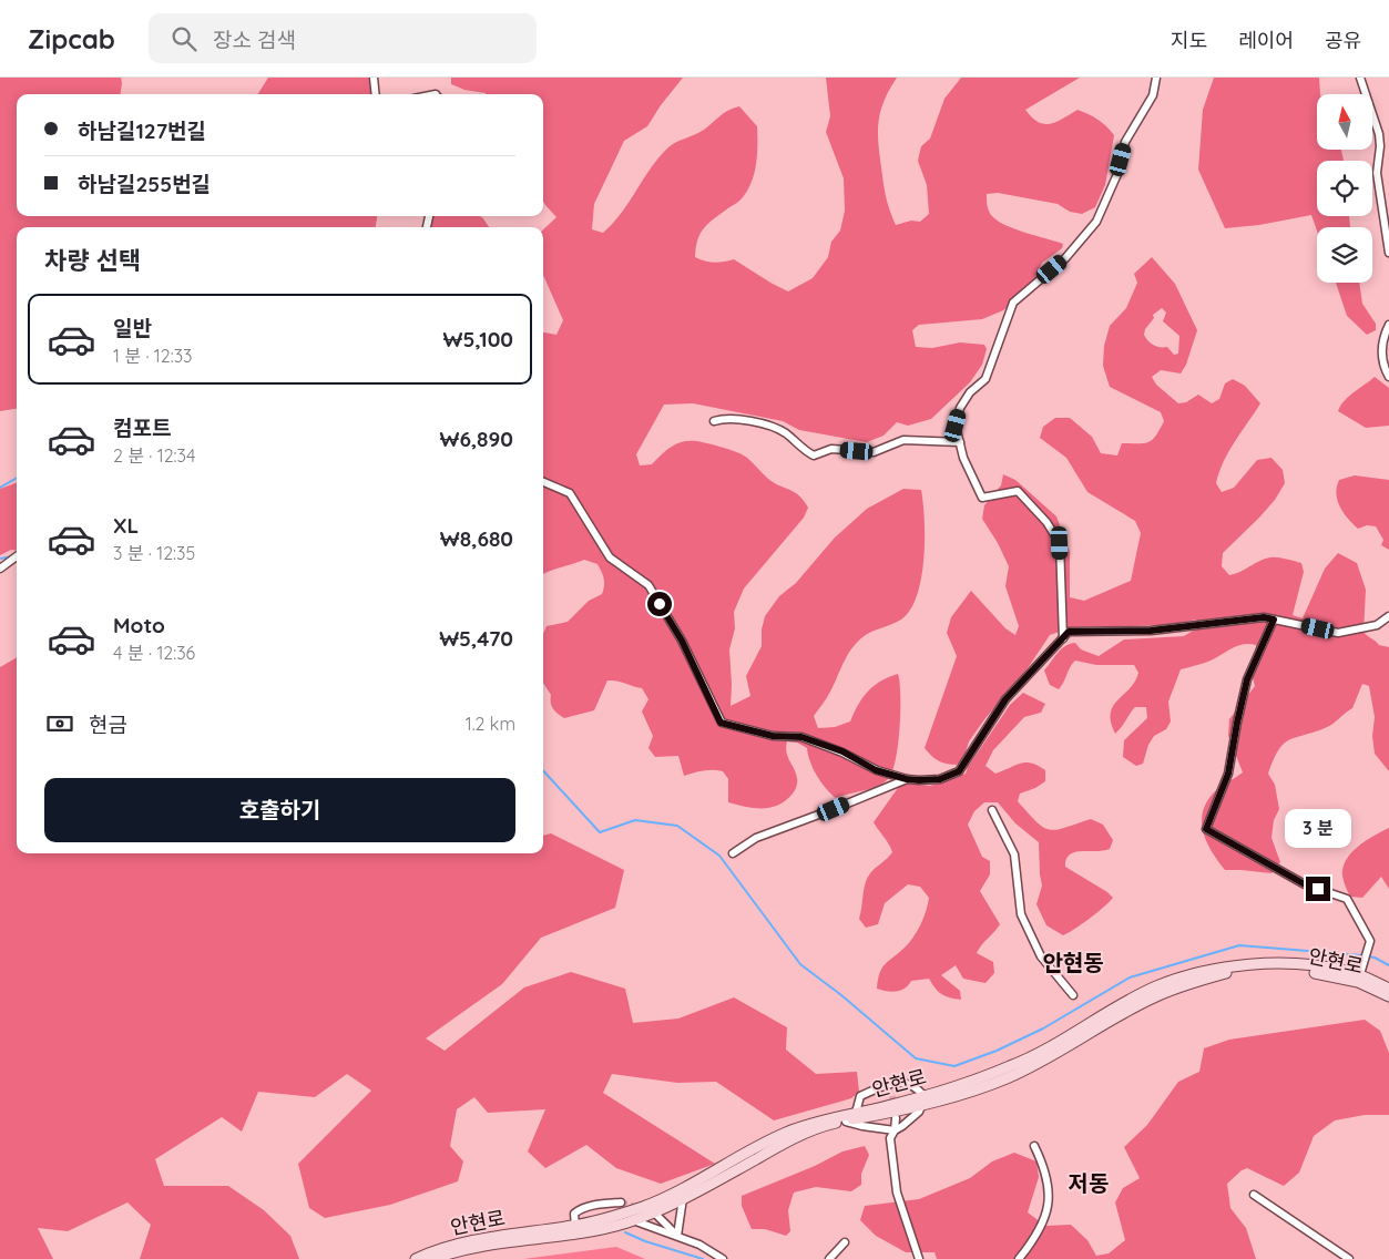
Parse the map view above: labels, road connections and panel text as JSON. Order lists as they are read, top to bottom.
{
  "streets": {
    "street": ["안현로"]
  },
  "districts": ["안현동", "저동"],
  "north": "top",
  "page": {
    "header": "Zipcab",
    "search": "장소 검색",
    "nav": ["지도", "레이어", "공유"],
    "banner": ["하남길127번길", "하남길255번길"],
    "heading": "차량 선택",
    "list": [
      {
        "name": "일반",
        "note": "1 분 · 12:33",
        "value": "₩5,100"
      },
      {
        "name": "컴포트",
        "note": "2 분 · 12:34",
        "value": "₩6,890"
      },
      {
        "name": "XL",
        "note": "3 분 · 12:35",
        "value": "₩8,680"
      },
      {
        "name": "Moto",
        "note": "4 분 · 12:36",
        "value": "₩5,470"
      }
    ],
    "pay": ["현금", "1.2 km"],
    "buttons": "호출하기",
    "bubble": "3 분"
  }
}
